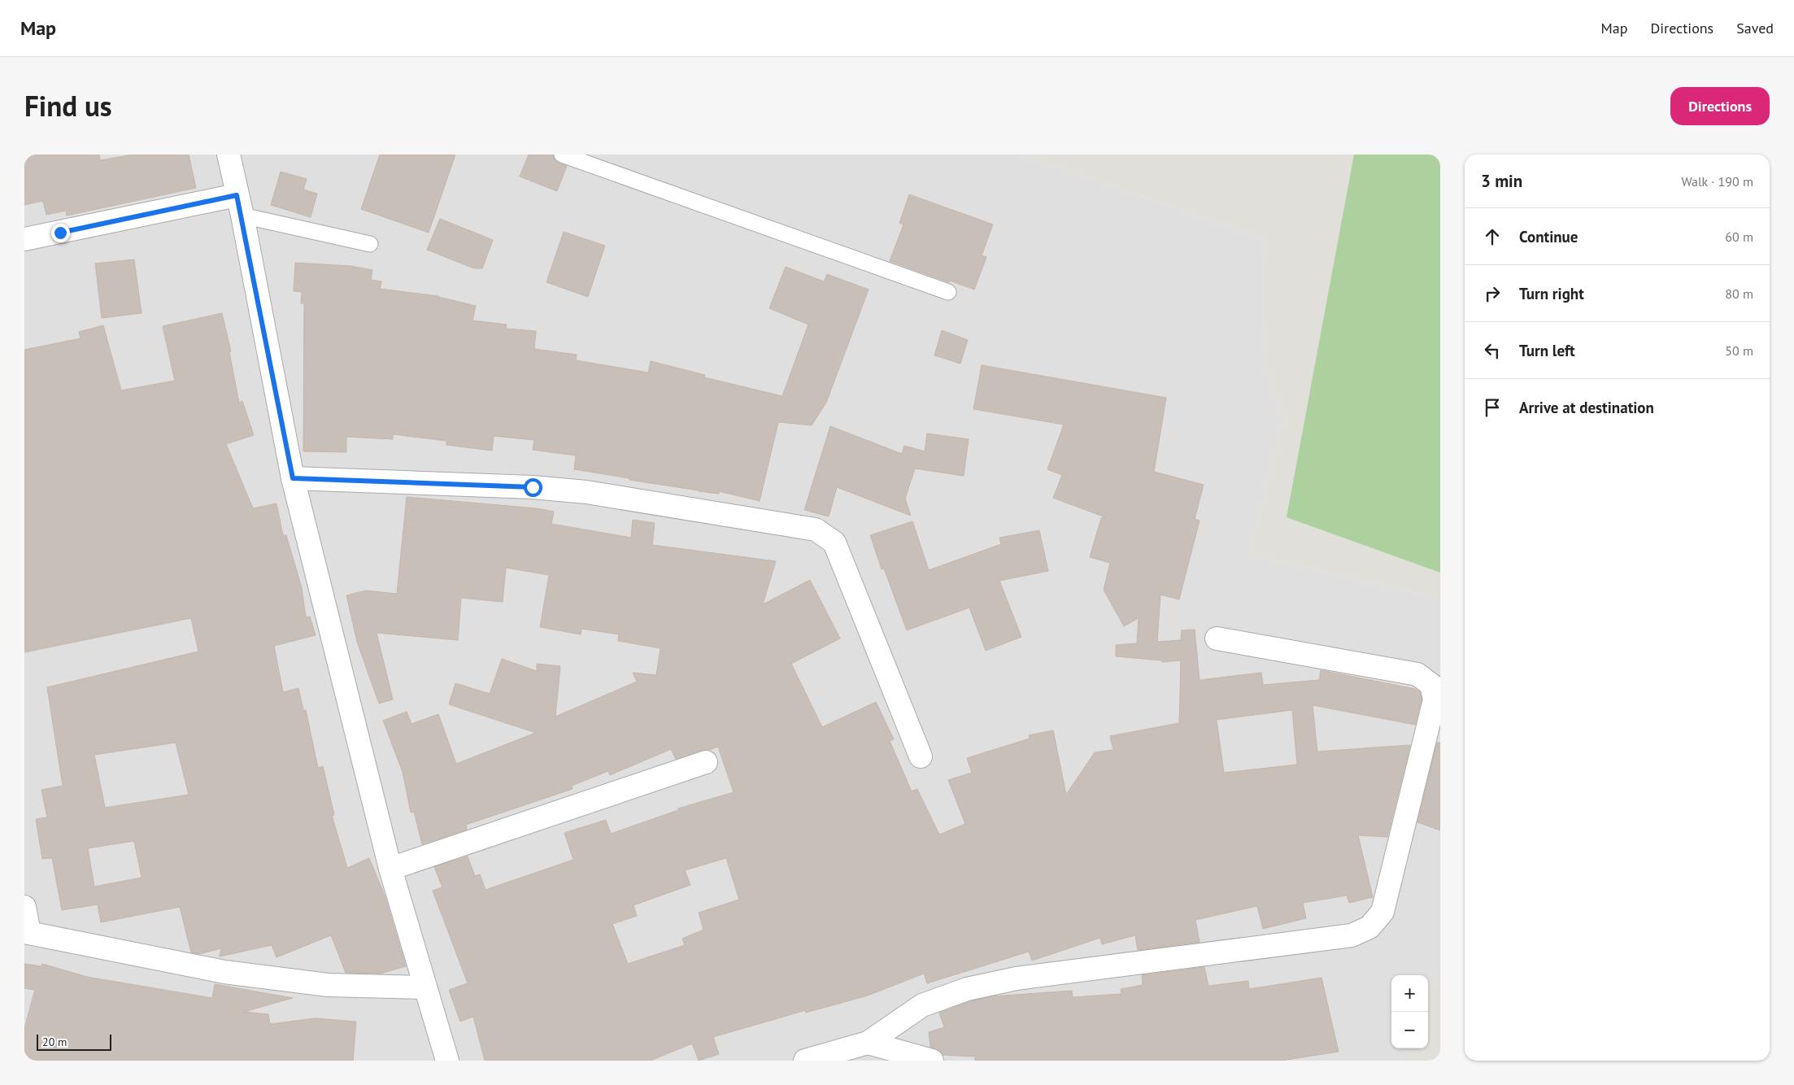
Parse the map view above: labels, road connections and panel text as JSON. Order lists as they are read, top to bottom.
{
  "scale_bar": "20 m",
  "page": {
    "header": "Map",
    "nav": ["Map", "Directions", "Saved"],
    "title": "Find us",
    "buttons": "Directions",
    "heading": ["3 min", "Walk · 190 m"],
    "list": [
      ["Continue", "60 m"],
      ["Turn right", "80 m"],
      ["Turn left", "50 m"],
      "Arrive at destination"
    ],
    "map_buttons": ["+", "−"],
    "scale": "20 m"
  }
}
